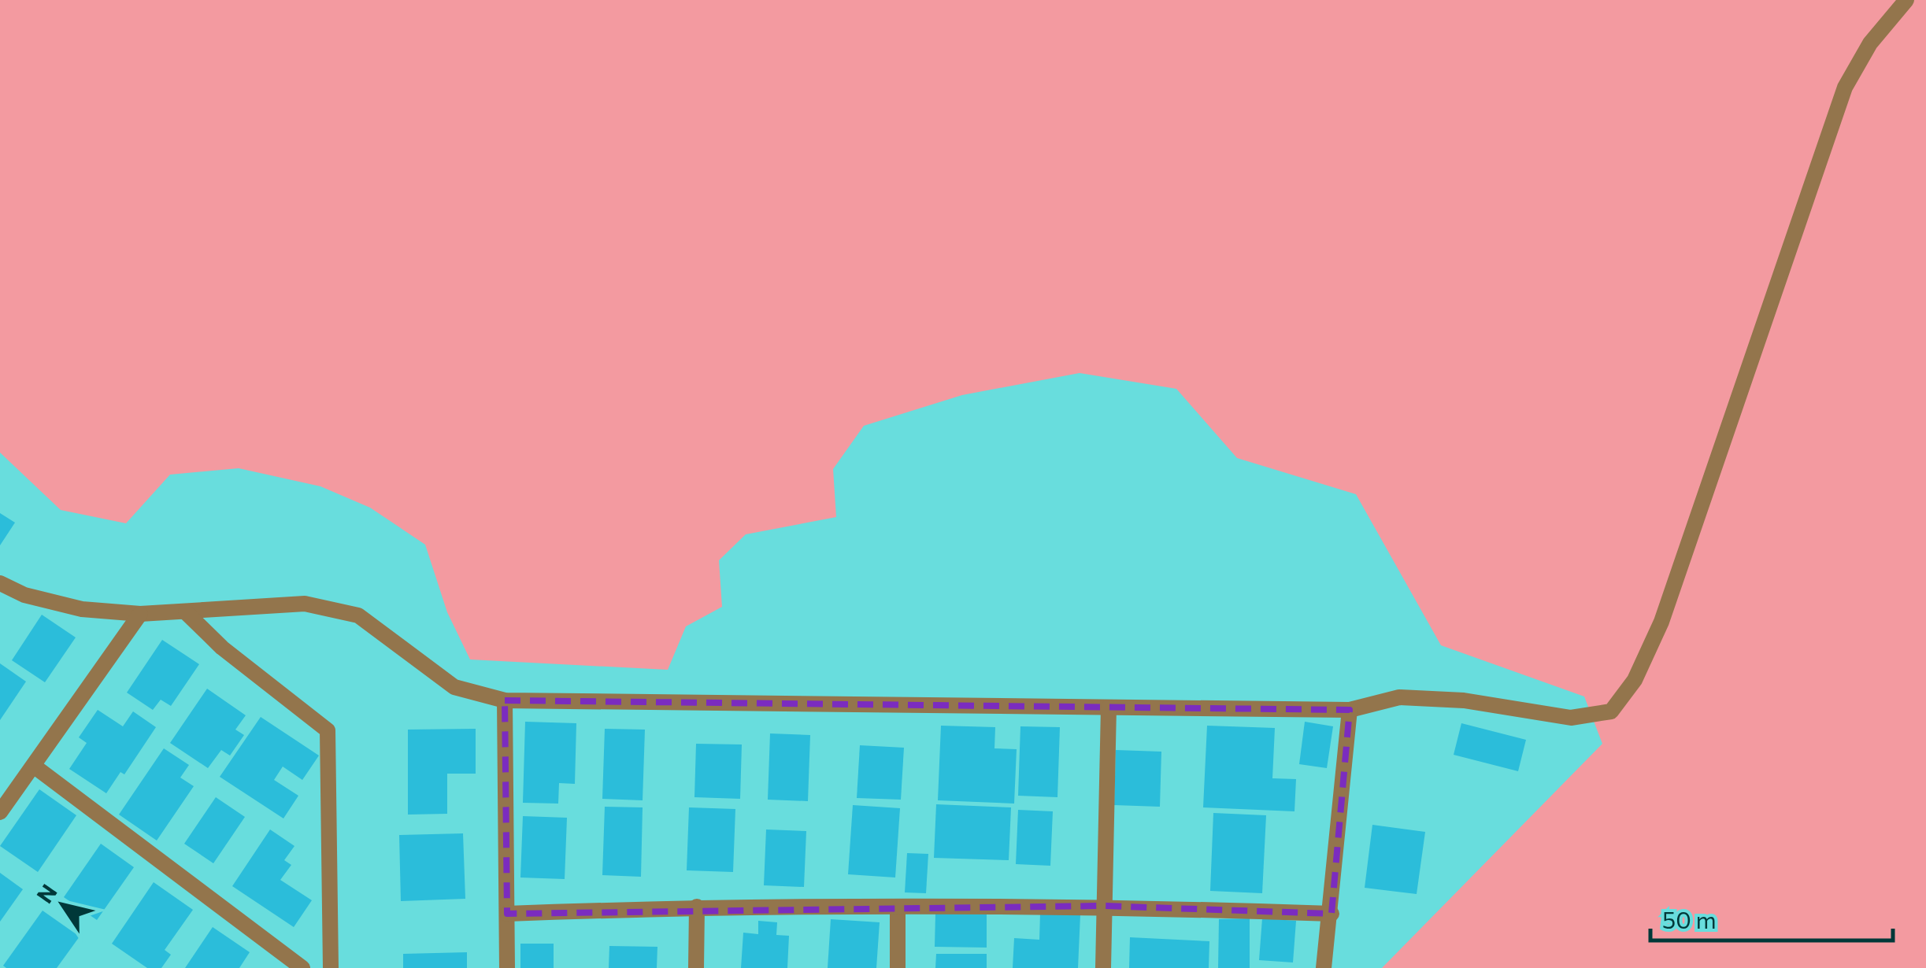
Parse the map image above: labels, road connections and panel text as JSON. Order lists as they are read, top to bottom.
{
  "scale_bar": "50 m",
  "north": "top left"
}
